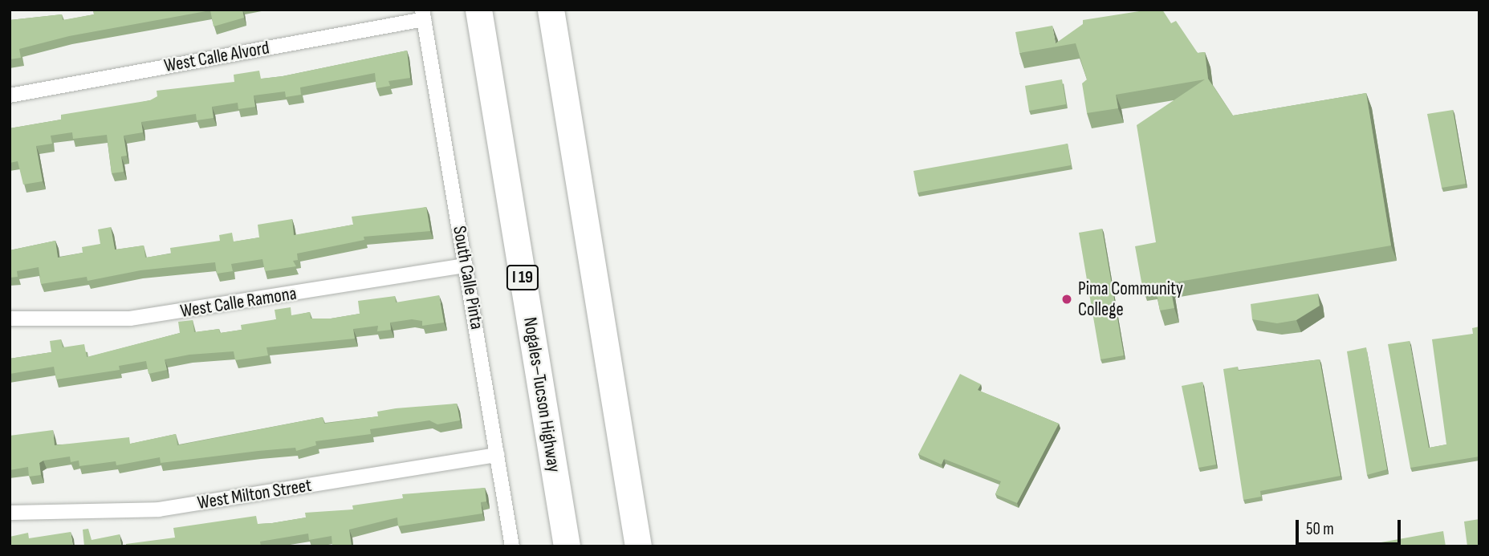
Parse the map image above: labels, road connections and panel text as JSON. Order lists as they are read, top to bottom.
{
  "streets": {
    "highway": ["I 19", "Nogales–Tucson Highway"],
    "street": [
      "West Calle Alvord",
      "South Calle Pinta",
      "West Calle Ramona",
      "West Milton Street"
    ]
  },
  "crossings": [
    ["West Calle Alvord", "South Calle Pinta"],
    ["South Calle Pinta", "West Calle Ramona"],
    ["South Calle Pinta", "West Milton Street"]
  ],
  "places": ["Pima Community College"],
  "scale_bar": "50 m"
}
